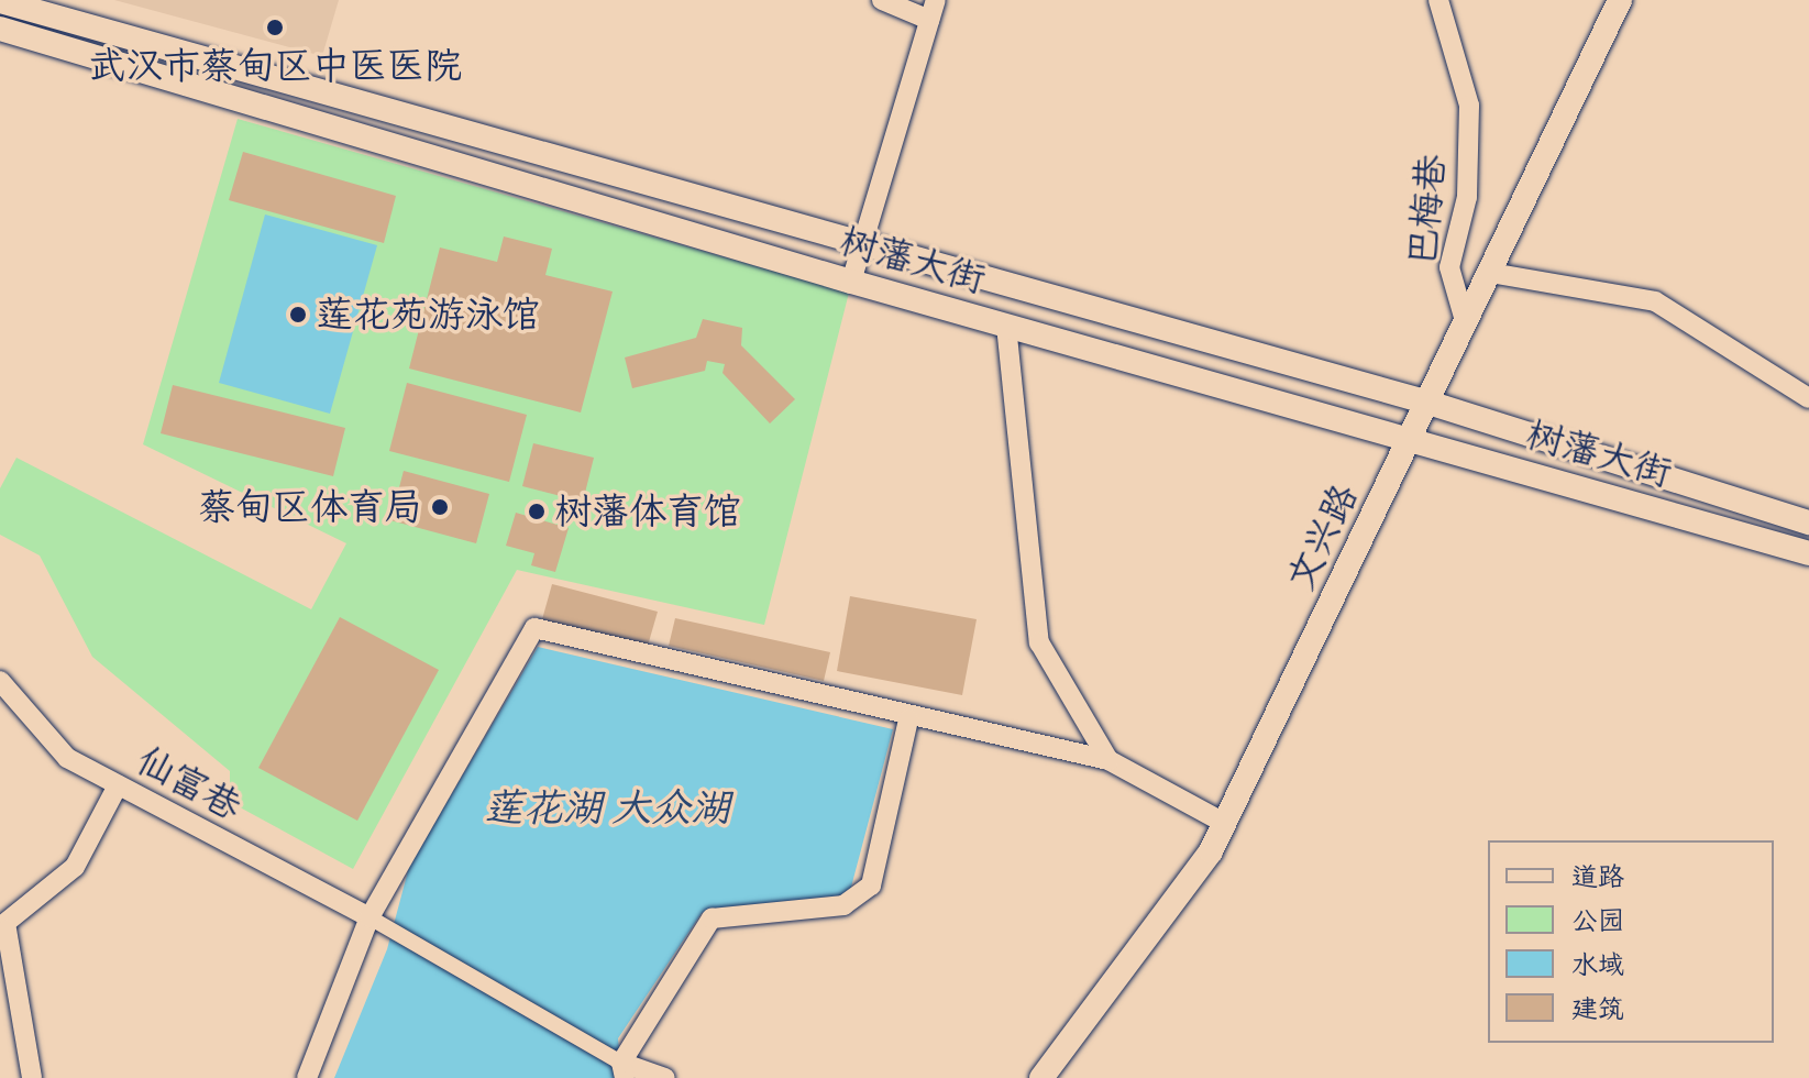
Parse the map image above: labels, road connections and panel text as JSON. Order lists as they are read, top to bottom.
{
  "streets": {
    "street": [
      "巴梅巷",
      "树藩大街",
      "文兴路",
      "仙富巷"
    ]
  },
  "crossings": [
    ["巴梅巷", "文兴路"],
    ["树藩大街", "文兴路"]
  ],
  "water": ["莲花湖 大众湖"],
  "places": [
    "武汉市蔡甸区中医医院",
    "莲花苑游泳馆",
    "蔡甸区体育局",
    "树藩体育馆"
  ],
  "legend": [
    "道路",
    "公园",
    "水域",
    "建筑"
  ]
}
